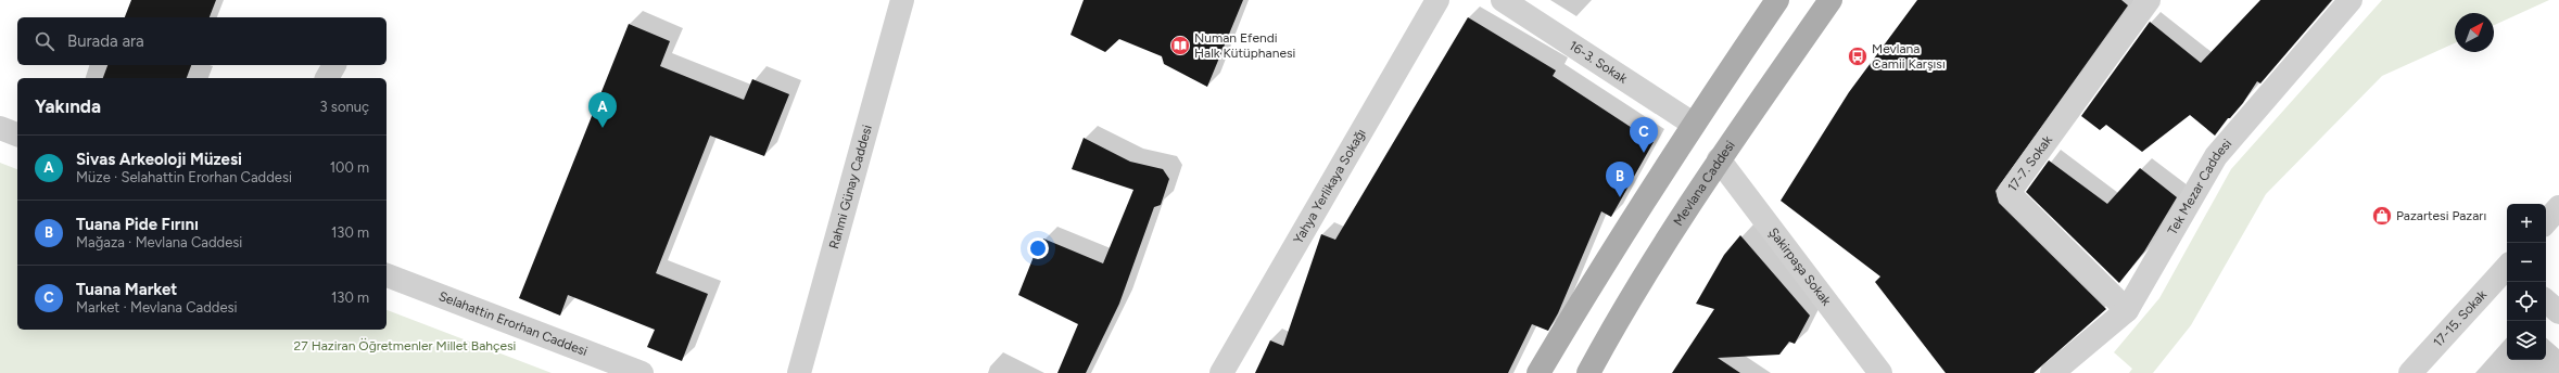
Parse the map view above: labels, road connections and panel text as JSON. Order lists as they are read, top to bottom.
{
  "streets": {
    "main road": ["Mevlana Caddesi"],
    "street": [
      "16-3. Sokak",
      "17-7. Sokak",
      "Rahmi Günay Caddesi",
      "Yahya Yerlikaya Sokağı",
      "Tek Mezar Caddesi",
      "Şakirpaşa Sokak",
      "17-15. Sokak",
      "Selahattin Erorhan Caddesi"
    ]
  },
  "crossings": [
    ["17-7. Sokak", "Tek Mezar Caddesi"],
    ["Mevlana Caddesi", "Şakirpaşa Sokak"]
  ],
  "parks": ["27 Haziran Öğretmenler Millet Bahçesi"],
  "places": {
    "library": ["Numan Efendi Halk Kütüphanesi"],
    "bus stop": ["Mevlana Camii Karşısı"],
    "shop": ["Pazartesi Pazarı"]
  },
  "north": "top right",
  "page": {
    "search": "Burada ara",
    "heading": ["Yakında", "3 sonuç"],
    "pins": ["A", "C", "B"],
    "list": [
      {
        "mark": "A",
        "name": "Sivas Arkeoloji Müzesi",
        "note": "Müze · Selahattin Erorhan Caddesi",
        "value": "100 m"
      },
      {
        "mark": "B",
        "name": "Tuana Pide Fırını",
        "note": "Mağaza · Mevlana Caddesi",
        "value": "130 m"
      },
      {
        "mark": "C",
        "name": "Tuana Market",
        "note": "Market · Mevlana Caddesi",
        "value": "130 m"
      }
    ],
    "map_buttons": ["+", "−"]
  }
}
